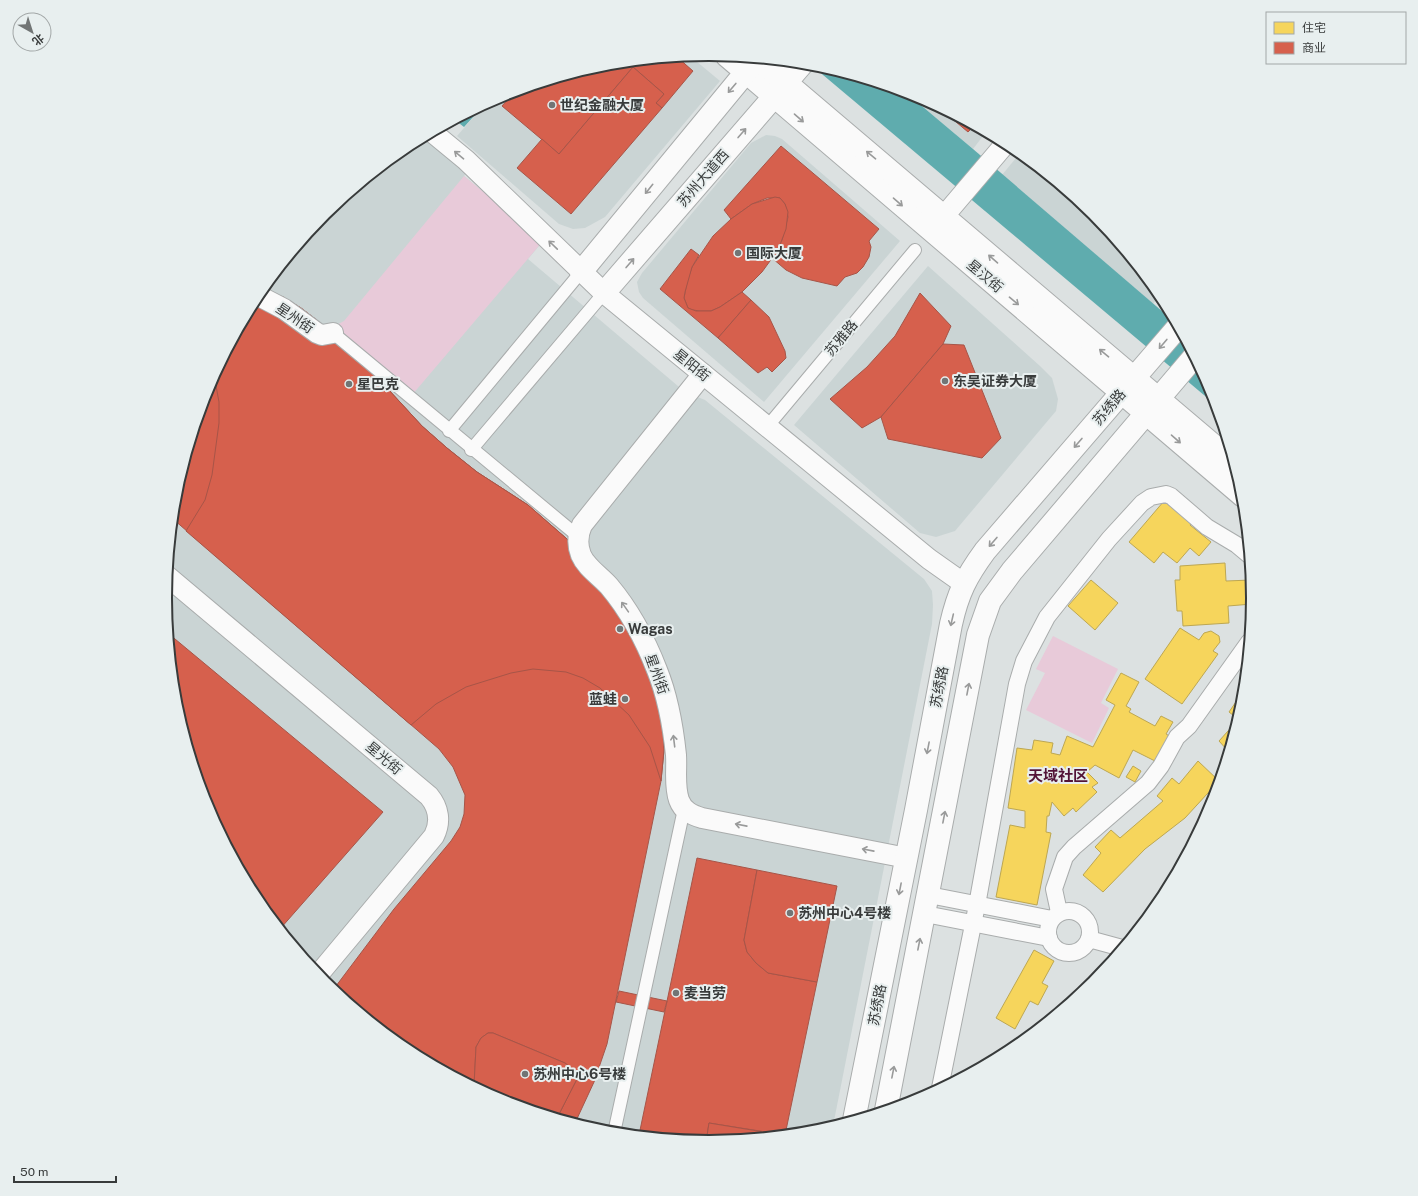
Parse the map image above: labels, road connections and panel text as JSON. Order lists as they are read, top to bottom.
{
  "streets": {
    "main road": ["苏州大道西", "星汉街", "苏绣路"],
    "street": [
      "星州街",
      "苏雅路",
      "星阳街",
      "星光街"
    ]
  },
  "crossings": [
    ["苏州大道西", "星汉街"],
    ["苏州大道西", "星阳街"],
    ["星汉街", "苏绣路"],
    ["苏雅路", "星阳街"],
    ["星阳街", "苏绣路"]
  ],
  "one_way": ["星州街"],
  "districts": ["天域社区"],
  "places": [
    "世纪金融大厦",
    "国际大厦",
    "东吴证券大厦",
    "星巴克",
    "Wagas",
    "蓝蛙",
    "苏州中心4号楼",
    "麦当劳",
    "苏州中心6号楼"
  ],
  "legend": ["住宅", "商业"],
  "scale_bar": "50 m",
  "north": "bottom right"
}
